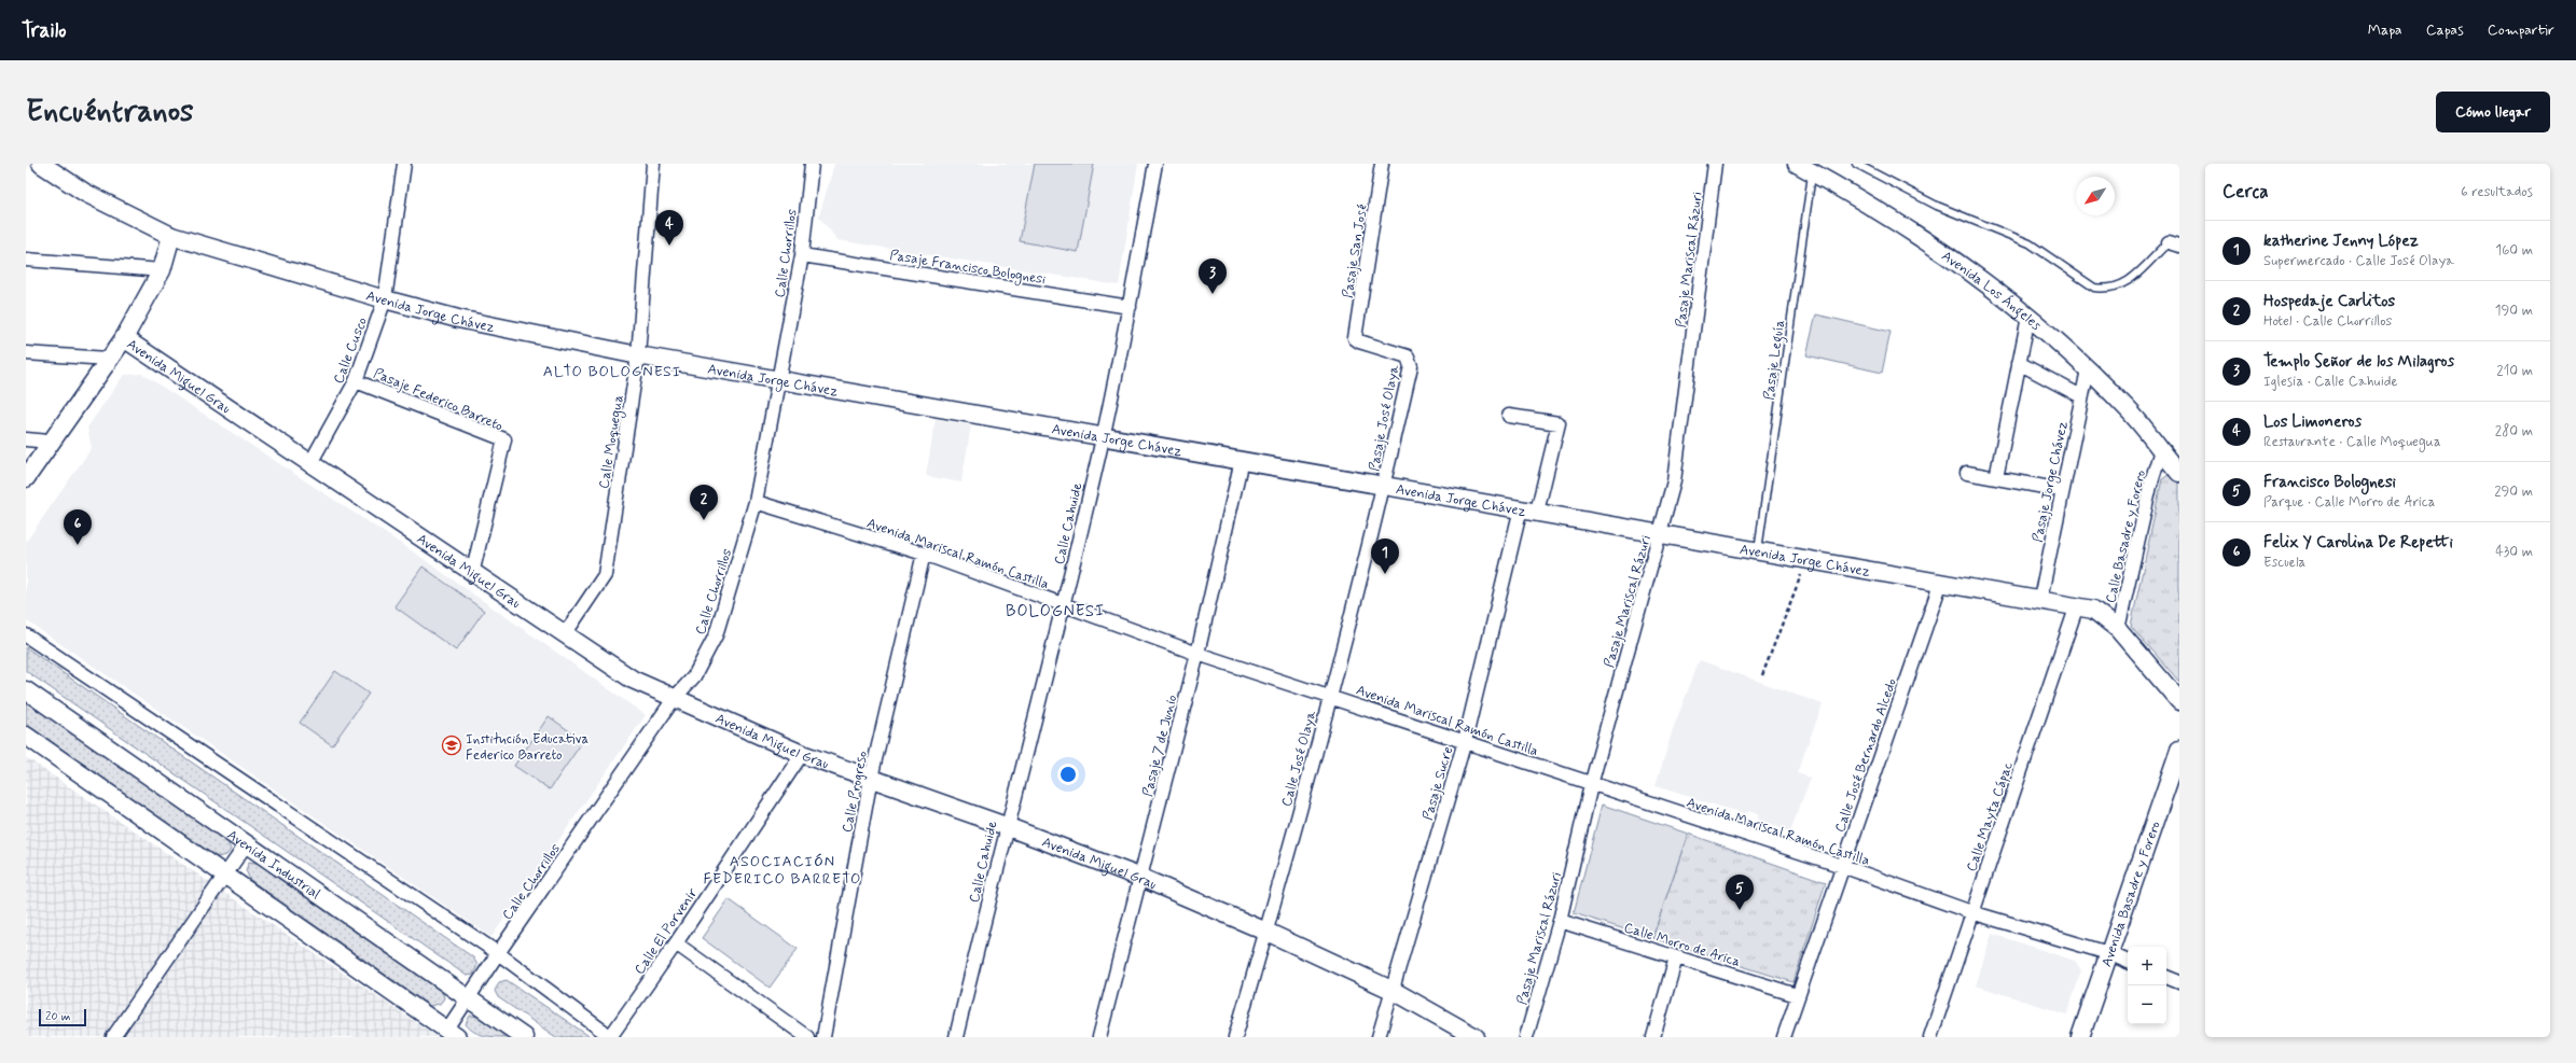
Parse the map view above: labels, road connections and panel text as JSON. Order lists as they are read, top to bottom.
{
  "streets": {
    "street": [
      "Pasaje San José",
      "Calle Chorrillos",
      "Pasaje Mariscal Rázuri",
      "Pasaje Francisco Bolognesi",
      "Avenida Los Ángeles",
      "Avenida Jorge Chávez",
      "Calle Cusco",
      "Avenida Miguel Grau",
      "Pasaje Federico Barreto",
      "Pasaje José Olaya",
      "Calle Moquegua",
      "Pasaje Jorge Chávez",
      "Calle Cahuide",
      "Calle Basadre y Forero",
      "Avenida Mariscal Ramón Castilla",
      "Pasaje 7 de Junio",
      "Calle José Bernardo Alcedo",
      "Calle José Olaya",
      "Pasaje Sucre",
      "Calle Progreso",
      "Calle Mayta Cápac",
      "Avenida Industrial",
      "Avenida Basadre y Forero",
      "Calle El Porvenir",
      "Calle Morro de Arica"
    ],
    "lane": ["Pasaje Leguía"]
  },
  "crossings": [
    ["Pasaje San José", "Pasaje José Olaya"],
    ["Calle Chorrillos", "Pasaje Francisco Bolognesi"],
    ["Calle Chorrillos", "Avenida Jorge Chávez"],
    ["Calle Chorrillos", "Avenida Miguel Grau"],
    ["Calle Chorrillos", "Avenida Mariscal Ramón Castilla"],
    ["Calle Chorrillos", "Avenida Industrial"],
    ["Pasaje Mariscal Rázuri", "Avenida Jorge Chávez"],
    ["Pasaje Mariscal Rázuri", "Avenida Mariscal Ramón Castilla"],
    ["Pasaje Mariscal Rázuri", "Calle Morro de Arica"],
    ["Pasaje Francisco Bolognesi", "Calle Cahuide"],
    ["Avenida Los Ángeles", "Pasaje Leguía"],
    ["Avenida Los Ángeles", "Pasaje Jorge Chávez"],
    ["Avenida Los Ángeles", "Calle Basadre y Forero"],
    ["Avenida Jorge Chávez", "Calle Cusco"],
    ["Avenida Jorge Chávez", "Pasaje Leguía"],
    ["Avenida Jorge Chávez", "Pasaje José Olaya"],
    ["Avenida Jorge Chávez", "Calle Moquegua"],
    ["Avenida Jorge Chávez", "Pasaje Jorge Chávez"],
    ["Avenida Jorge Chávez", "Calle Cahuide"],
    ["Avenida Jorge Chávez", "Calle Basadre y Forero"],
    ["Avenida Jorge Chávez", "Pasaje 7 de Junio"],
    ["Avenida Jorge Chávez", "Calle José Bernardo Alcedo"],
    ["Avenida Jorge Chávez", "Calle José Olaya"],
    ["Avenida Jorge Chávez", "Pasaje Sucre"],
    ["Avenida Jorge Chávez", "Calle Mayta Cápac"],
    ["Calle Cusco", "Avenida Miguel Grau"],
    ["Calle Cusco", "Pasaje Federico Barreto"],
    ["Avenida Miguel Grau", "Pasaje Federico Barreto"],
    ["Avenida Miguel Grau", "Calle Moquegua"],
    ["Avenida Miguel Grau", "Calle Cahuide"],
    ["Avenida Miguel Grau", "Pasaje 7 de Junio"],
    ["Avenida Miguel Grau", "Calle José Olaya"],
    ["Avenida Miguel Grau", "Pasaje Sucre"],
    ["Avenida Miguel Grau", "Calle Progreso"],
    ["Avenida Miguel Grau", "Calle El Porvenir"],
    ["Pasaje José Olaya", "Calle José Olaya"],
    ["Calle Cahuide", "Avenida Mariscal Ramón Castilla"],
    ["Avenida Mariscal Ramón Castilla", "Pasaje 7 de Junio"],
    ["Avenida Mariscal Ramón Castilla", "Calle José Bernardo Alcedo"],
    ["Avenida Mariscal Ramón Castilla", "Calle José Olaya"],
    ["Avenida Mariscal Ramón Castilla", "Pasaje Sucre"],
    ["Avenida Mariscal Ramón Castilla", "Calle Progreso"],
    ["Avenida Mariscal Ramón Castilla", "Calle Mayta Cápac"],
    ["Avenida Mariscal Ramón Castilla", "Avenida Basadre y Forero"],
    ["Calle José Bernardo Alcedo", "Calle Morro de Arica"]
  ],
  "districts": ["ALTO BOLOGNESI", "BOLOGNESI", "ASOCIACIÓN FEDERICO BARRETO"],
  "places": {
    "school or university": ["Institución Educativa Federico Barreto"]
  },
  "scale_bar": "20 m",
  "north": "bottom left",
  "page": {
    "header": "Trailo",
    "nav": ["Mapa", "Capas", "Compartir"],
    "buttons": "Cómo llegar",
    "title": "Encuéntranos",
    "heading": ["Cerca", "6 resultados"],
    "pins": [
      "4",
      "3",
      "2",
      "6",
      "1",
      "5"
    ],
    "list": [
      {
        "mark": "1",
        "name": "katherine Jenny López",
        "note": "Supermercado · Calle José Olaya",
        "value": "160 m"
      },
      {
        "mark": "2",
        "name": "Hospedaje Carlitos",
        "note": "Hotel · Calle Chorrillos",
        "value": "190 m"
      },
      {
        "mark": "3",
        "name": "Templo Señor de los Milagros",
        "note": "Iglesia · Calle Cahuide",
        "value": "210 m"
      },
      {
        "mark": "4",
        "name": "Los Limoneros",
        "note": "Restaurante · Calle Moquegua",
        "value": "280 m"
      },
      {
        "mark": "5",
        "name": "Francisco Bolognesi",
        "note": "Parque · Calle Morro de Arica",
        "value": "290 m"
      },
      {
        "mark": "6",
        "name": "Felix Y Carolina De Repetti",
        "note": "Escuela",
        "value": "430 m"
      }
    ],
    "map_buttons": ["+", "−"],
    "scale": "20 m"
  }
}
